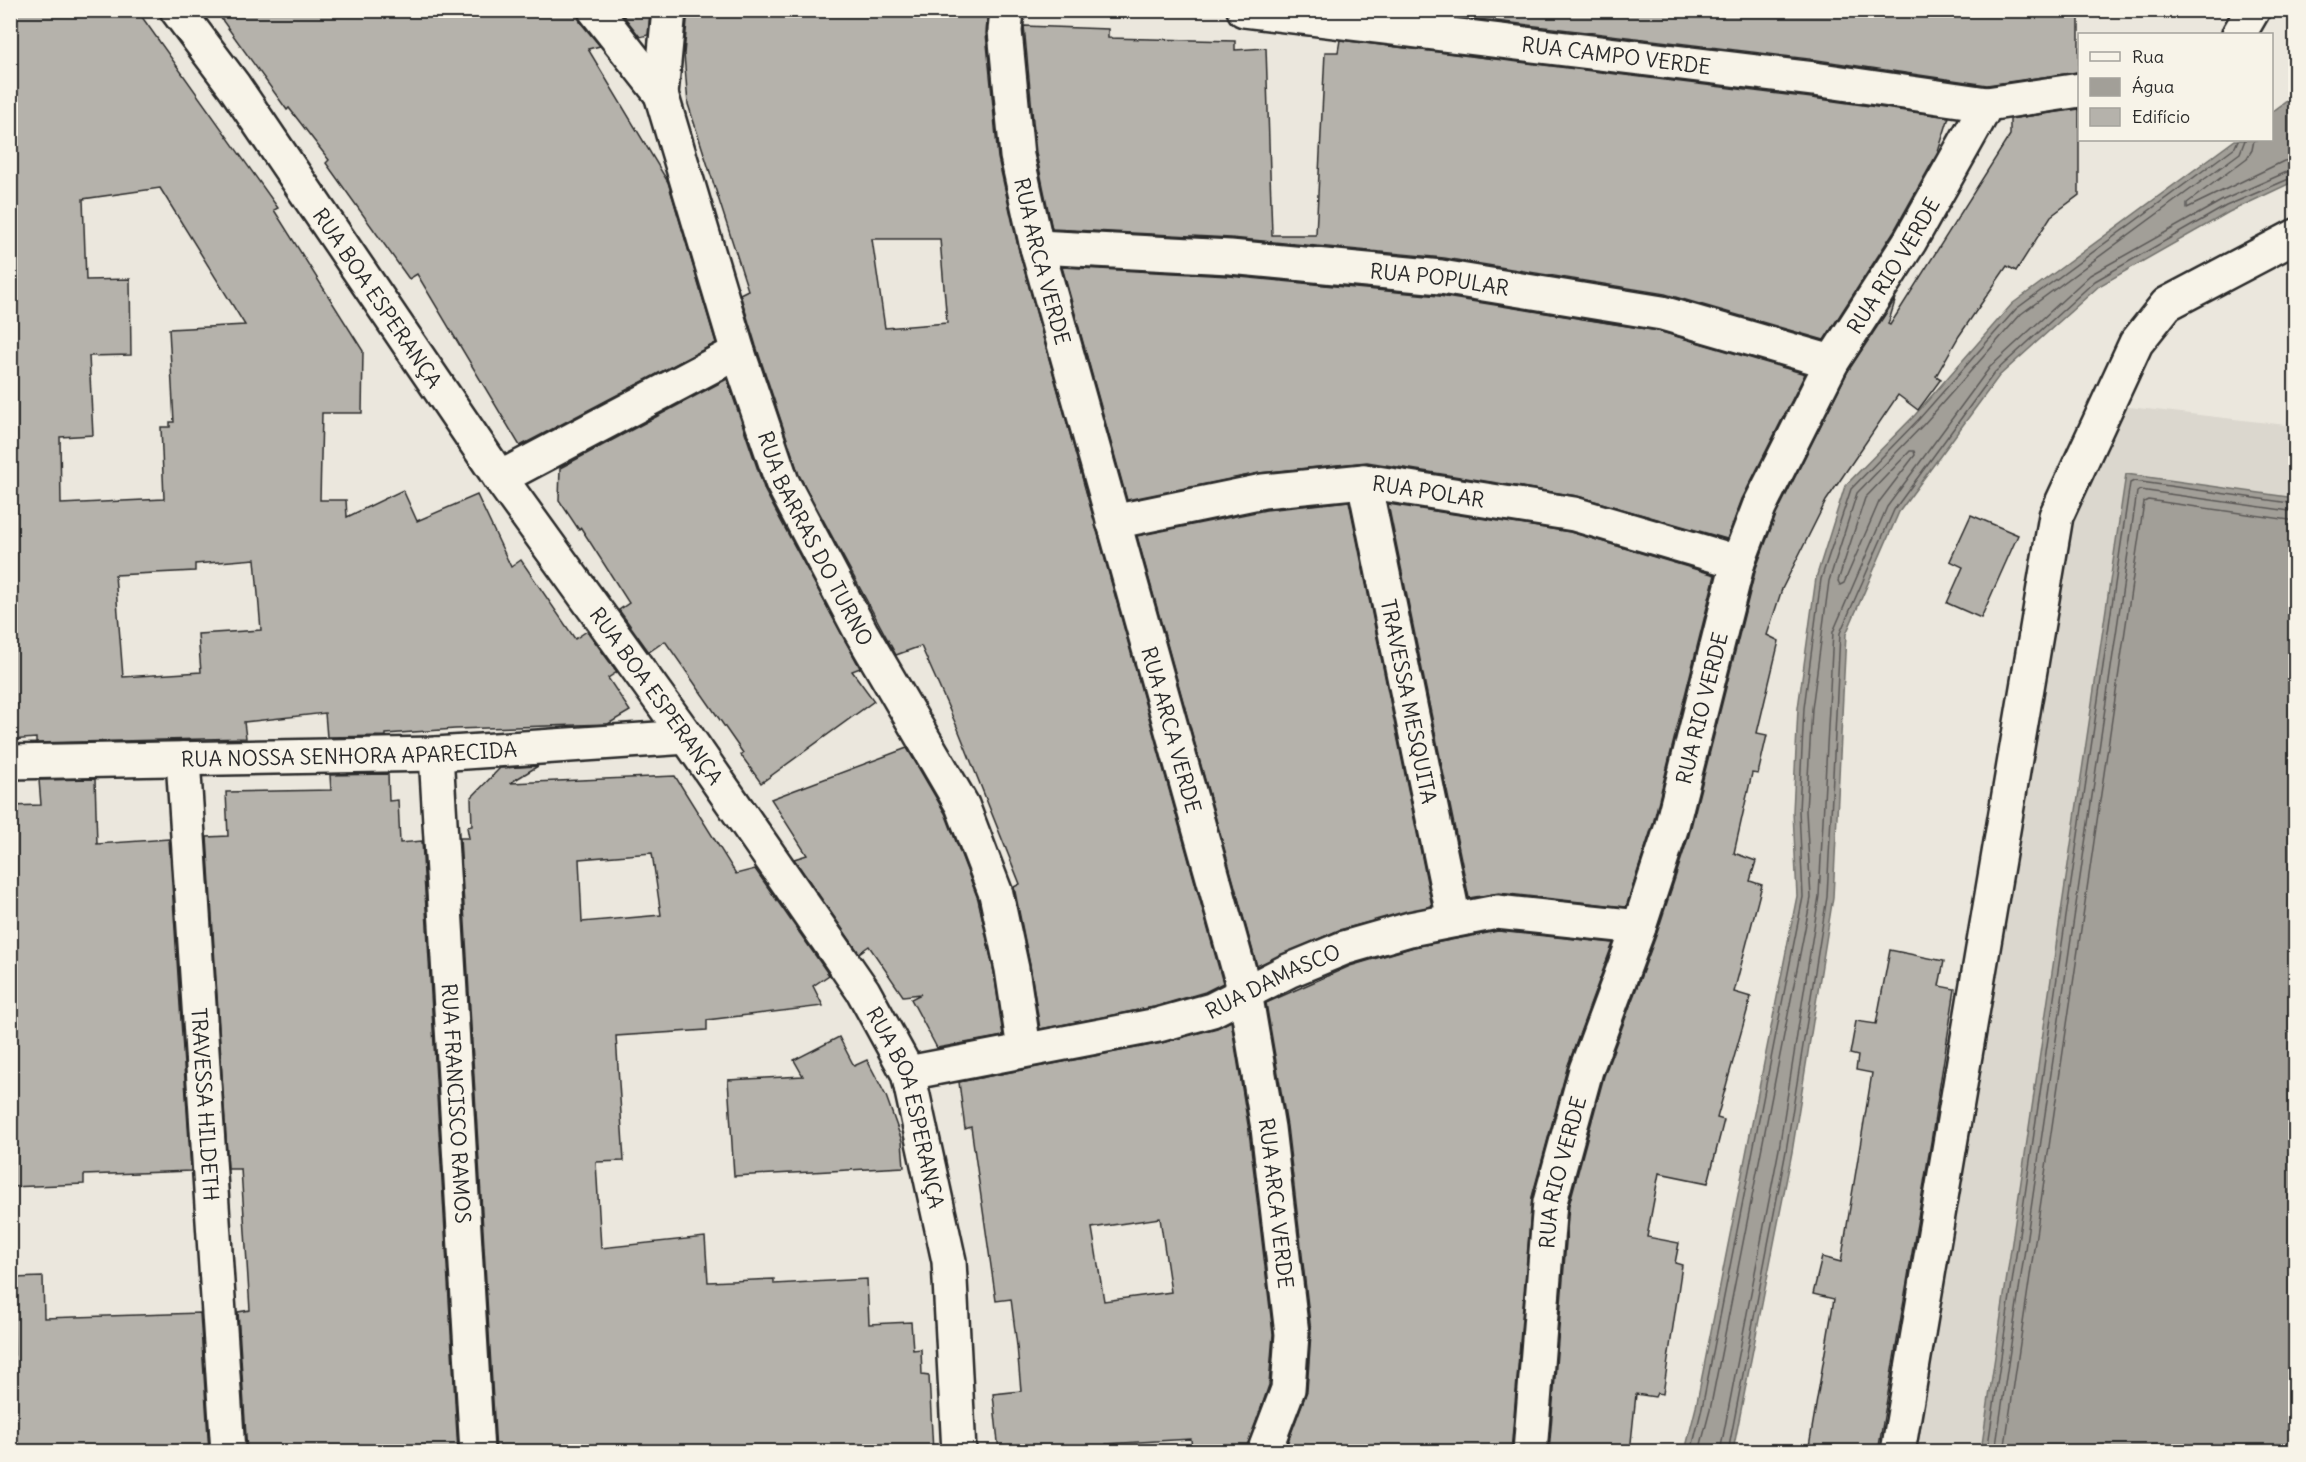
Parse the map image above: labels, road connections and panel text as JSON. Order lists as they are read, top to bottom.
{
  "streets": {
    "street": [
      "RUA CAMPO VERDE",
      "RUA ARCA VERDE",
      "RUA RIO VERDE",
      "RUA POPULAR",
      "RUA BOA ESPERANÇA",
      "RUA POLAR",
      "RUA BARRAS DO TURNO",
      "TRAVESSA MESQUITA",
      "RUA NOSSA SENHORA APARECIDA",
      "RUA DAMASCO",
      "RUA FRANCISCO RAMOS",
      "TRAVESSA HILDETH"
    ]
  },
  "crossings": [
    ["RUA CAMPO VERDE", "RUA RIO VERDE"],
    ["RUA ARCA VERDE", "RUA POPULAR"],
    ["RUA ARCA VERDE", "RUA POLAR"],
    ["RUA ARCA VERDE", "RUA DAMASCO"],
    ["RUA RIO VERDE", "RUA POPULAR"],
    ["RUA RIO VERDE", "RUA POLAR"],
    ["RUA RIO VERDE", "RUA DAMASCO"],
    ["RUA BOA ESPERANÇA", "RUA NOSSA SENHORA APARECIDA"],
    ["RUA BOA ESPERANÇA", "RUA DAMASCO"],
    ["RUA POLAR", "TRAVESSA MESQUITA"],
    ["RUA BARRAS DO TURNO", "RUA DAMASCO"],
    ["TRAVESSA MESQUITA", "RUA DAMASCO"],
    ["RUA NOSSA SENHORA APARECIDA", "RUA FRANCISCO RAMOS"],
    ["RUA NOSSA SENHORA APARECIDA", "TRAVESSA HILDETH"]
  ],
  "legend": ["Rua", "Água", "Edifício"]
}
